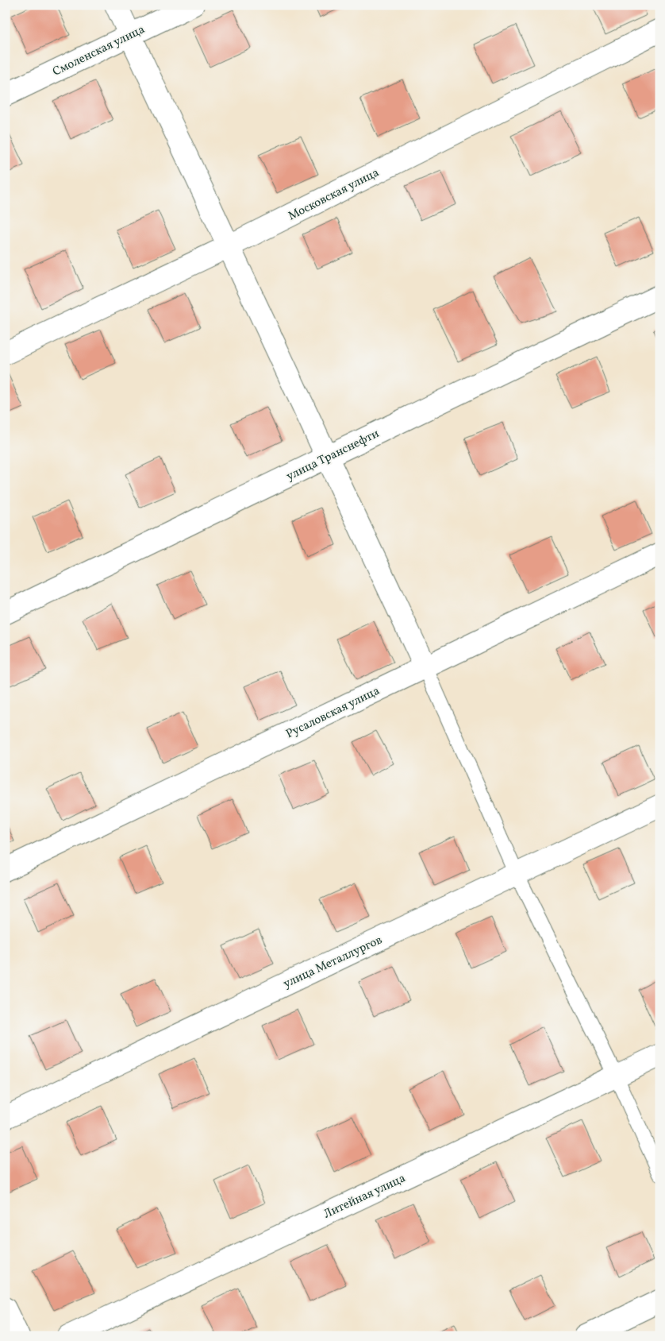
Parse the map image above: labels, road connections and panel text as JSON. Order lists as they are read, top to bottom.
{
  "streets": {
    "street": [
      "Смоленская улица",
      "Московская улица",
      "улица Транснефти",
      "Русаловская улица",
      "улица Металлургов",
      "Литейная улица"
    ]
  }
}
